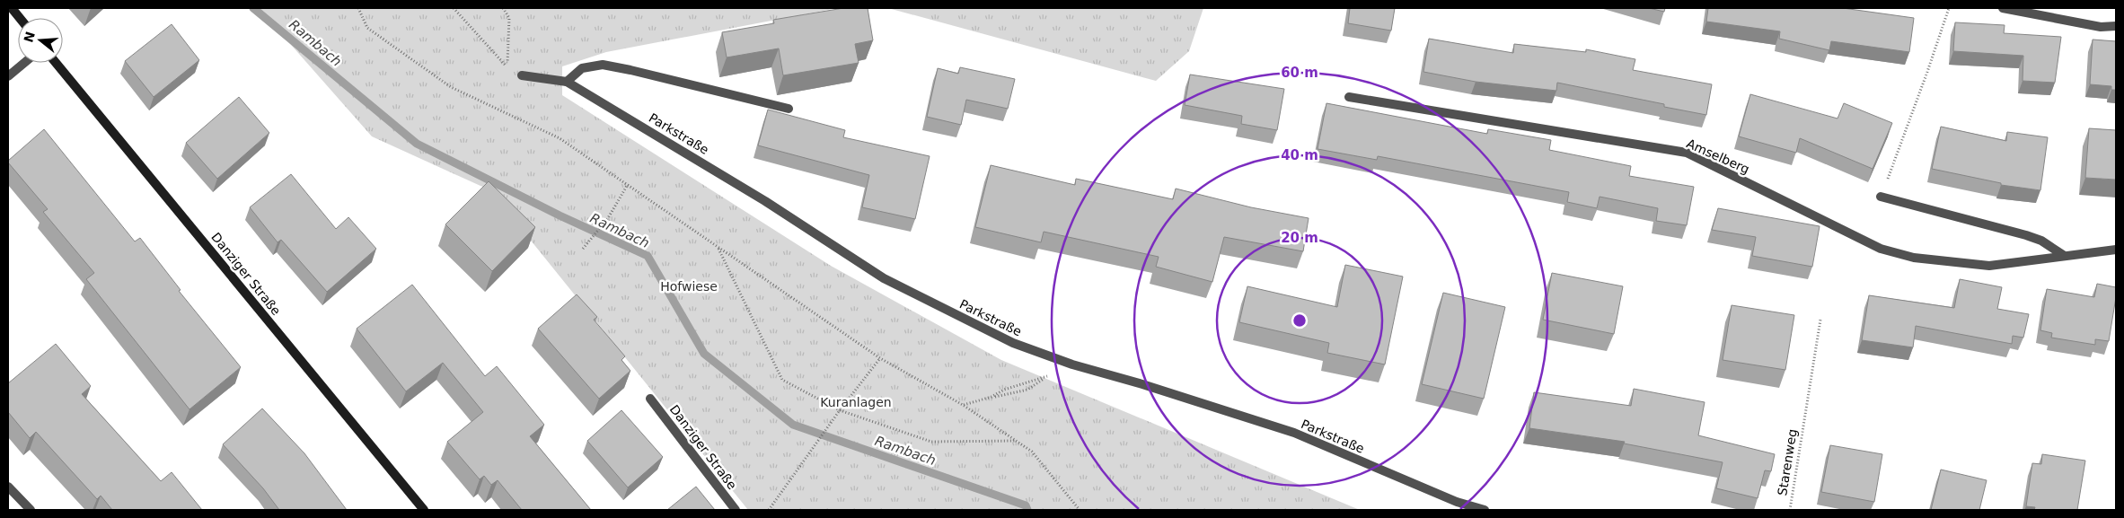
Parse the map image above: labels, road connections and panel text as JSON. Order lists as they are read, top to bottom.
{
  "streets": {
    "main road": ["Danziger Straße"],
    "street": ["Parkstraße", "Amselberg"],
    "path": ["Starenweg"]
  },
  "water": ["Rambach"],
  "parks": ["Hofwiese", "Kuranlagen"],
  "north": "left",
  "rings": ["60 m", "40 m", "20 m"]
}
